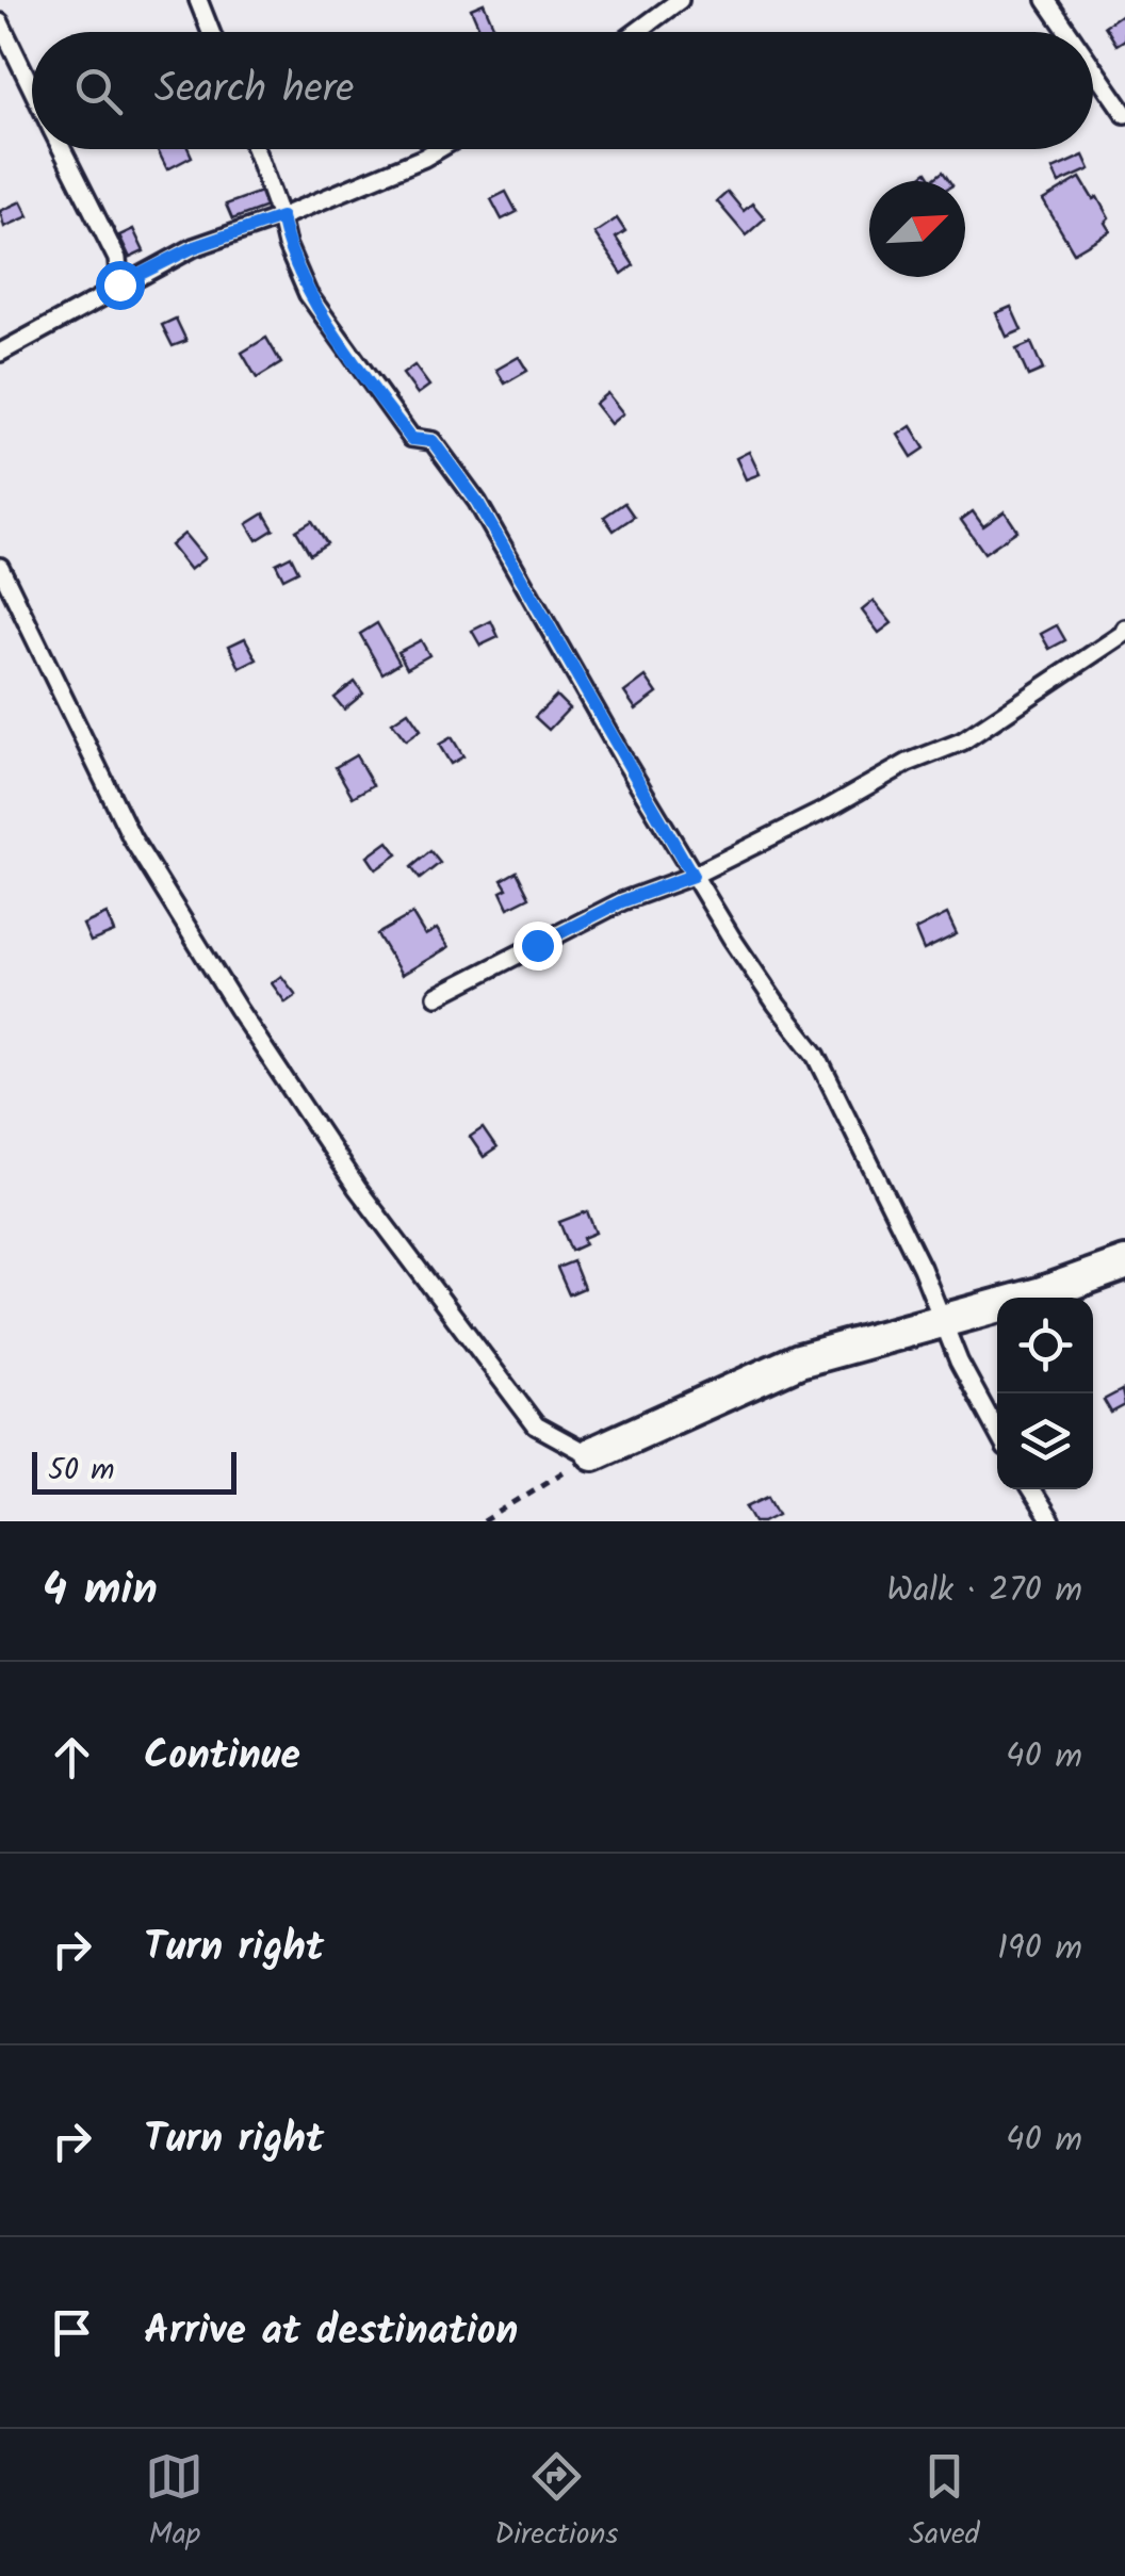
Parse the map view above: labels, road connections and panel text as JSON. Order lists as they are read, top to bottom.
{
  "scale_bar": "50 m",
  "north": "top right",
  "page": {
    "search": "Search here",
    "scale": "50 m",
    "heading": ["4 min", "Walk · 270 m"],
    "list": [
      ["Continue", "40 m"],
      ["Turn right", "190 m"],
      ["Turn right", "40 m"],
      "Arrive at destination"
    ],
    "nav": ["Map", "Directions", "Saved"]
  }
}
